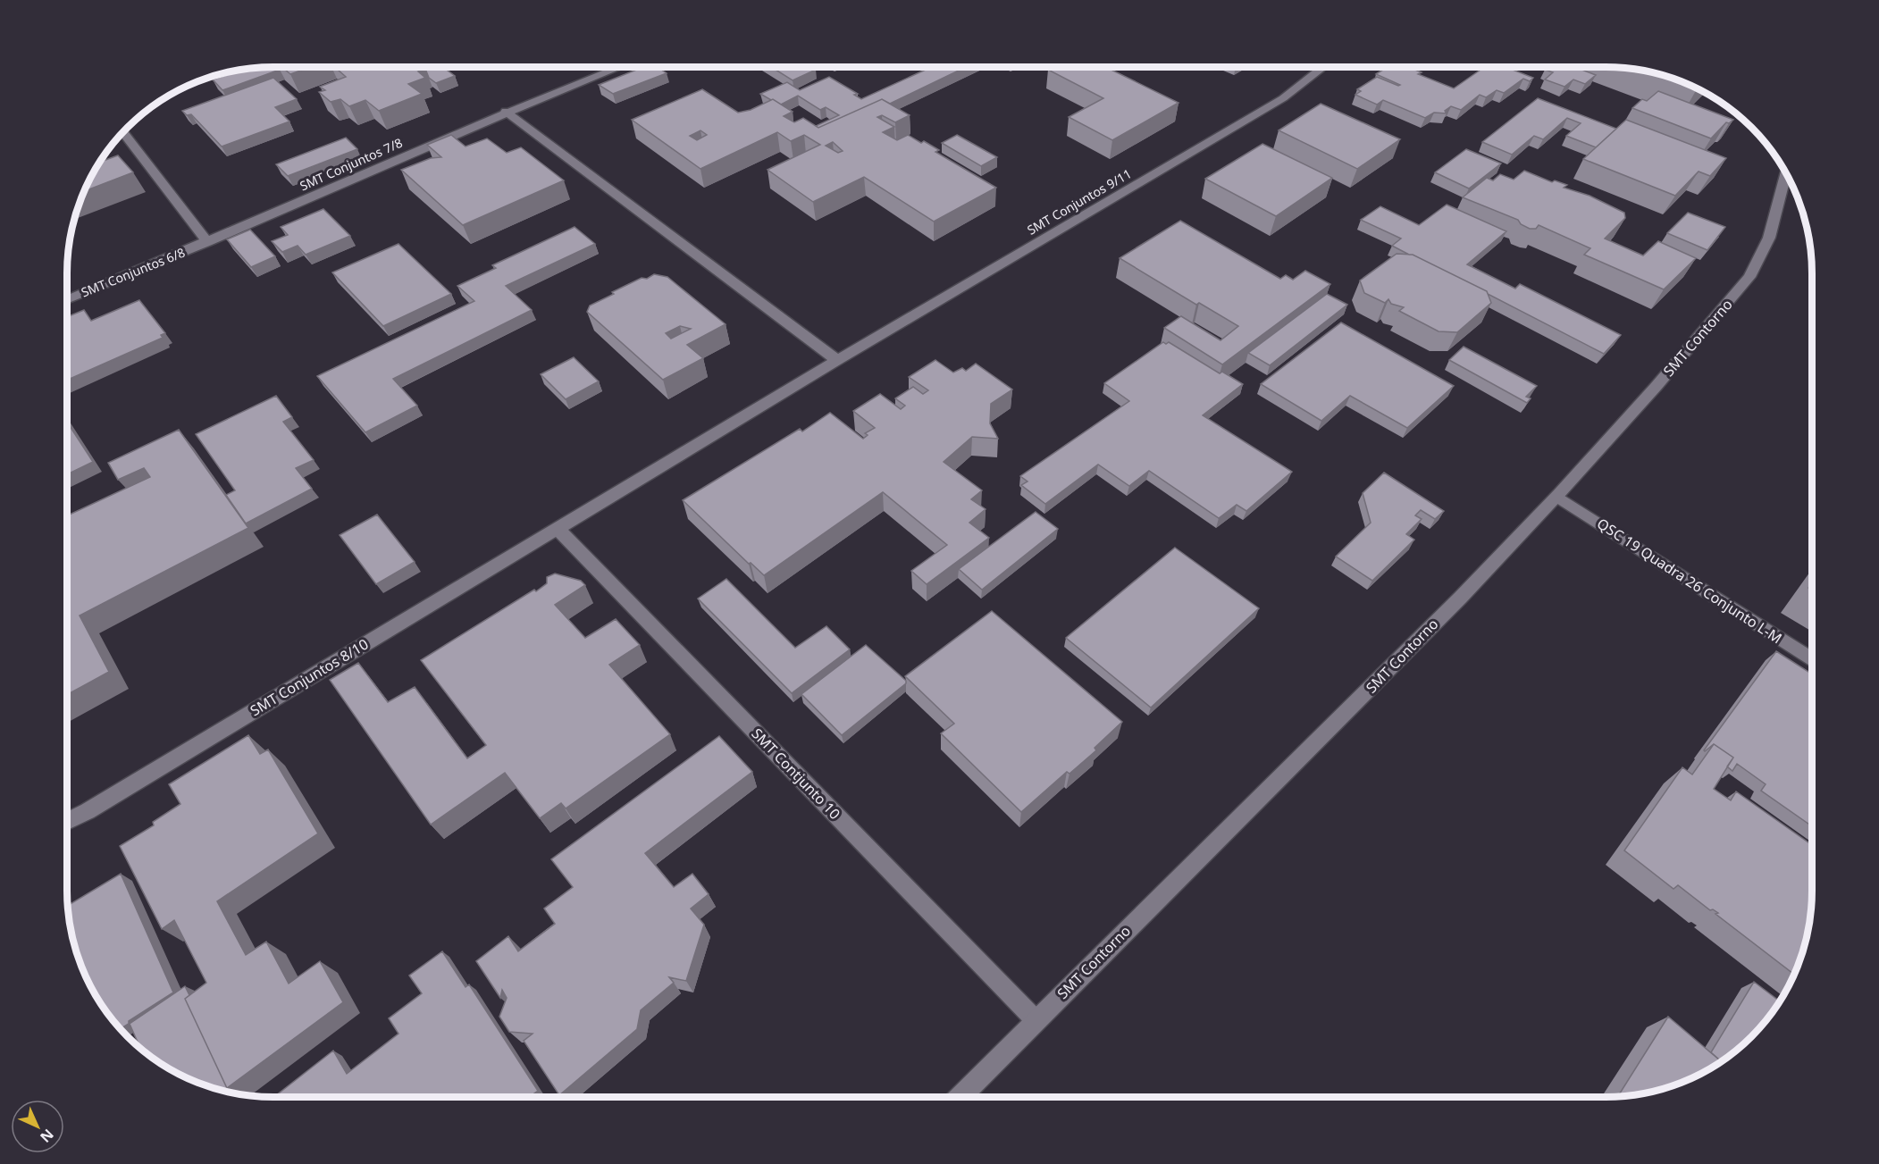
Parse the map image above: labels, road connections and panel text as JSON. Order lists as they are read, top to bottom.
{
  "streets": {
    "street": [
      "SMT Conjuntos 7/8",
      "SMT Conjuntos 9/11",
      "SMT Conjuntos 6/8",
      "SMT Contorno",
      "QSC 19 Quadra 26 Conjunto L-M",
      "SMT Conjuntos 8/10",
      "SMT Contjunto 10"
    ]
  },
  "crossings": [
    ["SMT Conjuntos 7/8", "SMT Conjuntos 6/8"],
    ["SMT Conjuntos 9/11", "SMT Conjuntos 8/10"],
    ["SMT Conjuntos 9/11", "SMT Contjunto 10"],
    ["SMT Contorno", "QSC 19 Quadra 26 Conjunto L-M"],
    ["SMT Contorno", "SMT Contjunto 10"],
    ["SMT Conjuntos 8/10", "SMT Contjunto 10"]
  ],
  "north": "bottom right"
}
